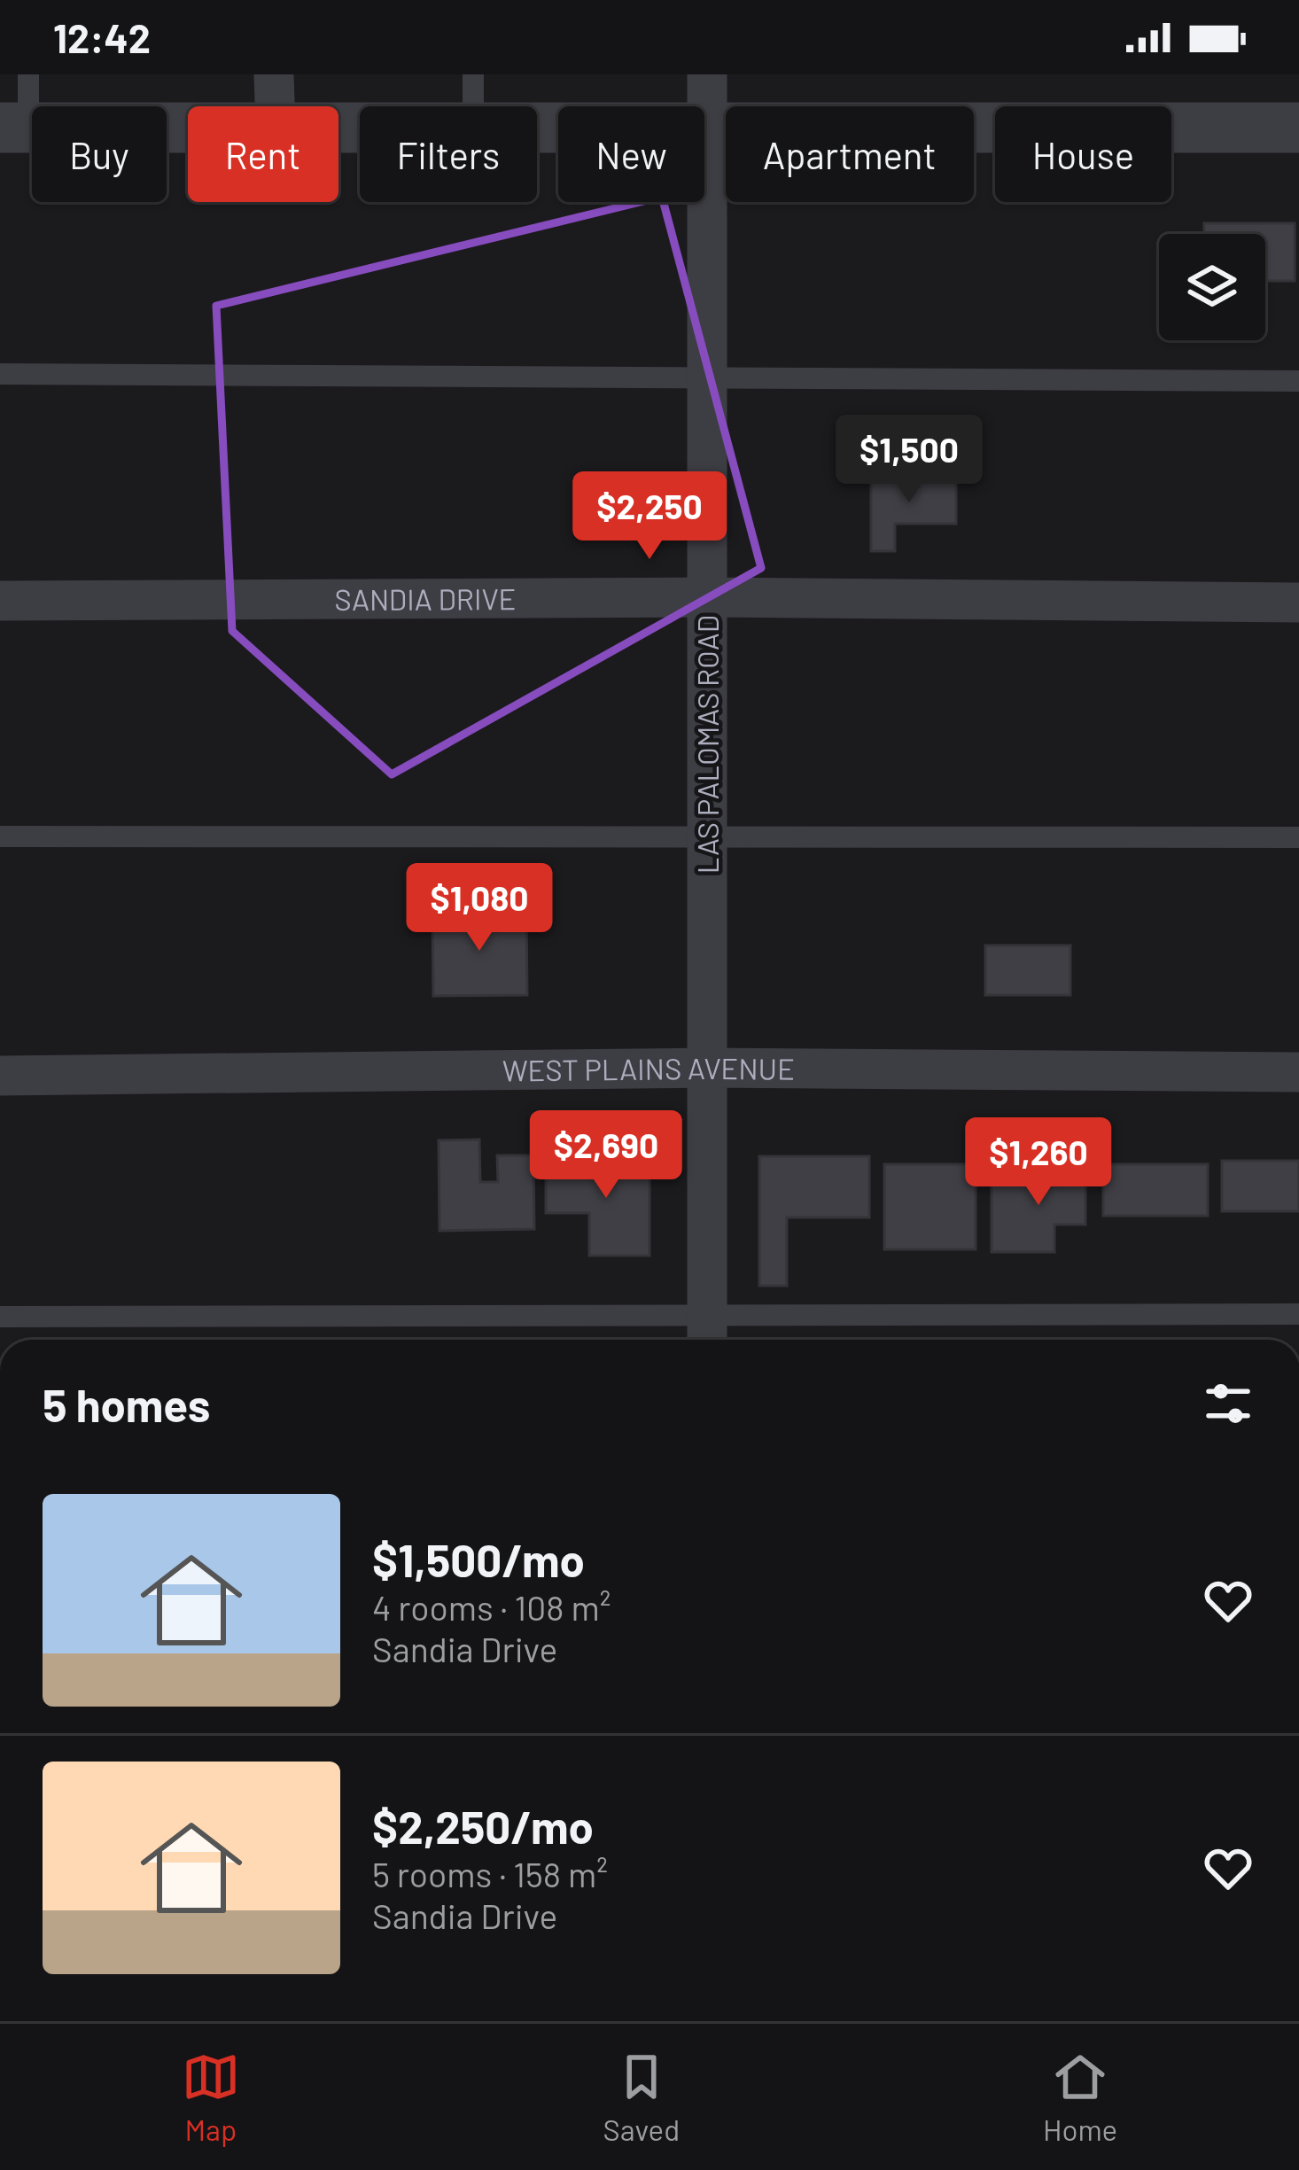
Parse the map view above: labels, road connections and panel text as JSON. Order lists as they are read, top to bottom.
{
  "streets": {
    "street": ["SANDIA DRIVE", "LAS PALOMAS ROAD", "WEST PLAINS AVENUE"]
  },
  "crossings": [
    ["SANDIA DRIVE", "LAS PALOMAS ROAD"],
    ["LAS PALOMAS ROAD", "WEST PLAINS AVENUE"]
  ],
  "page": {
    "status": "12:42",
    "chip": [
      "Buy",
      "Rent",
      "Filters",
      "New",
      "Apartment",
      "House"
    ],
    "price": [
      "$1,500",
      "$2,250",
      "$1,080",
      "$2,690",
      "$1,260"
    ],
    "heading": "5 homes",
    "list": [
      {
        "name": "$1,500/mo",
        "note": "4 rooms · 108 m² · Sandia Drive"
      },
      {
        "name": "$2,250/mo",
        "note": "5 rooms · 158 m² · Sandia Drive"
      }
    ],
    "tabs": ["Map", "Saved", "Home"]
  }
}
